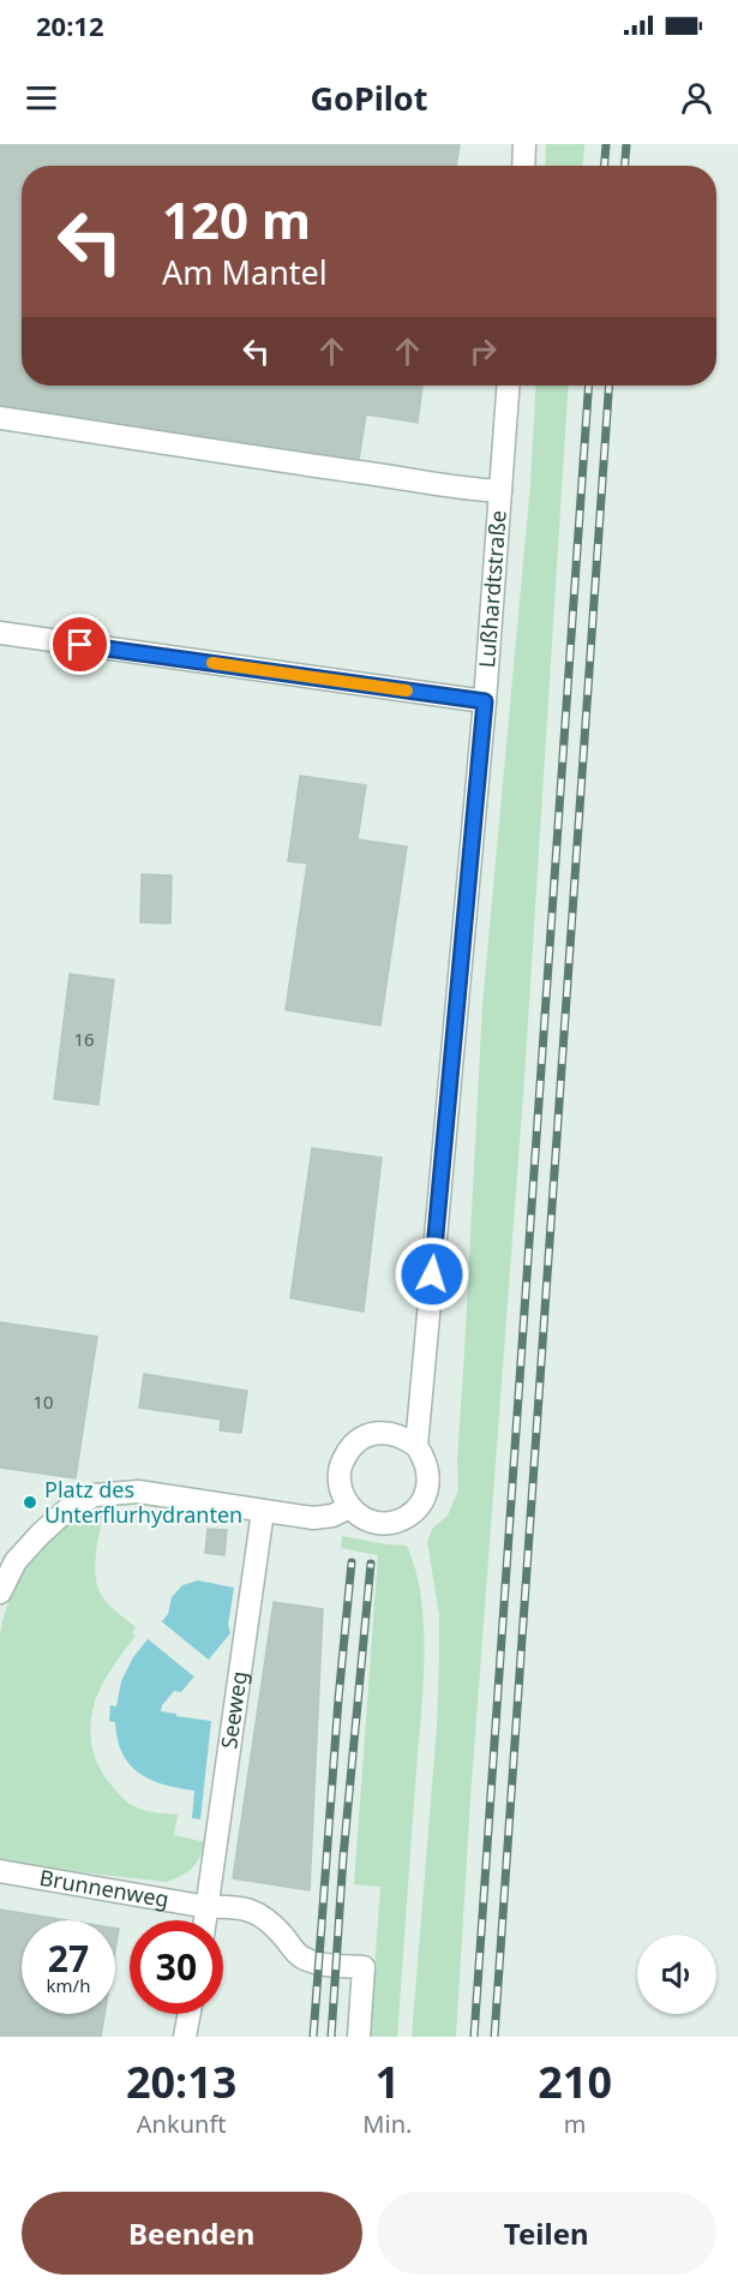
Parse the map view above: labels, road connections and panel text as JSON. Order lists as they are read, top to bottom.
{
  "streets": {
    "street": ["Lußhardtstraße", "Seeweg", "Brunnenweg"]
  },
  "crossings": [
    ["Seeweg", "Brunnenweg"]
  ],
  "places": ["Platz des Unterflurhydranten"],
  "house_numbers": ["16", "10"],
  "page": {
    "status": "20:12",
    "header": "GoPilot",
    "turn": ["120 m", "Am Mantel"],
    "speed": "27 km/h",
    "limit": "30",
    "eta": [
      "20:13",
      "Ankunft",
      "1",
      "Min.",
      "210",
      "m"
    ],
    "buttons": ["Beenden", "Teilen"]
  }
}
